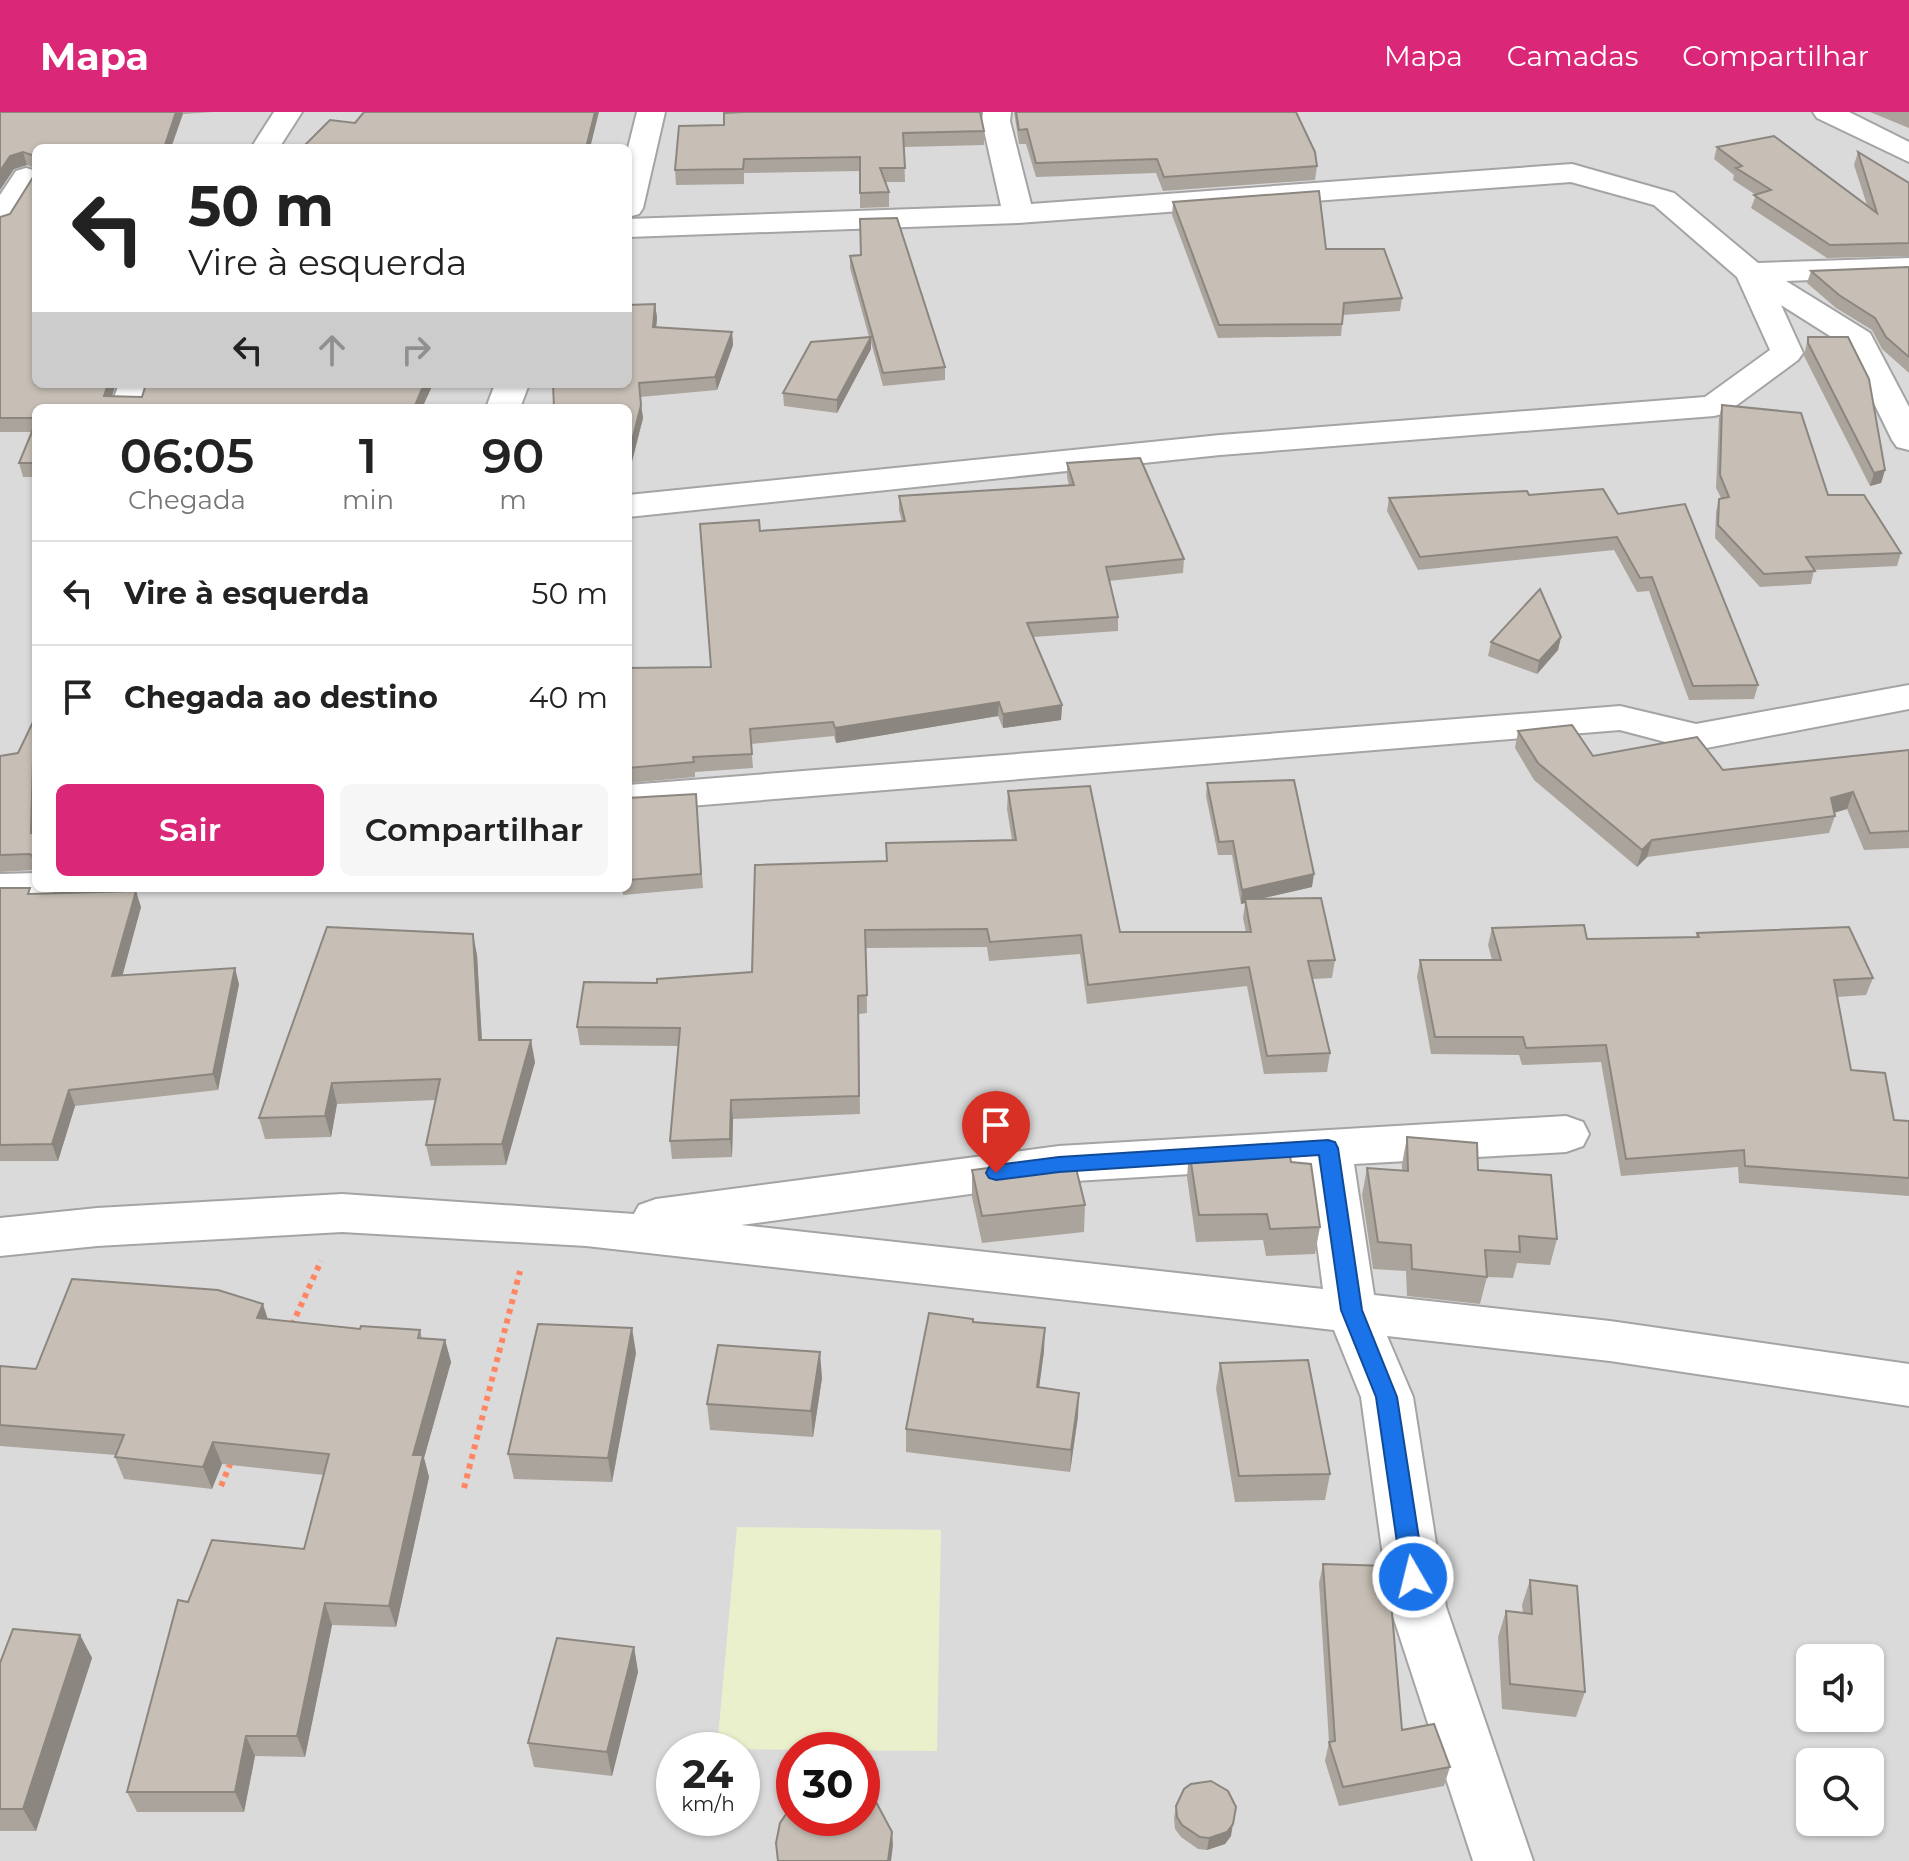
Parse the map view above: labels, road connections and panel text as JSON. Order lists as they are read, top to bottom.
{
  "page": {
    "header": "Mapa",
    "nav": ["Mapa", "Camadas", "Compartilhar"],
    "turn": ["50 m", "Vire à esquerda"],
    "eta": [
      "06:05",
      "Chegada",
      "1",
      "min",
      "90",
      "m"
    ],
    "list": [
      {
        "name": "Vire à esquerda",
        "value": "50 m"
      },
      {
        "name": "Chegada ao destino",
        "value": "40 m"
      }
    ],
    "buttons": ["Sair", "Compartilhar"],
    "speed": "24 km/h",
    "limit": "30"
  }
}
